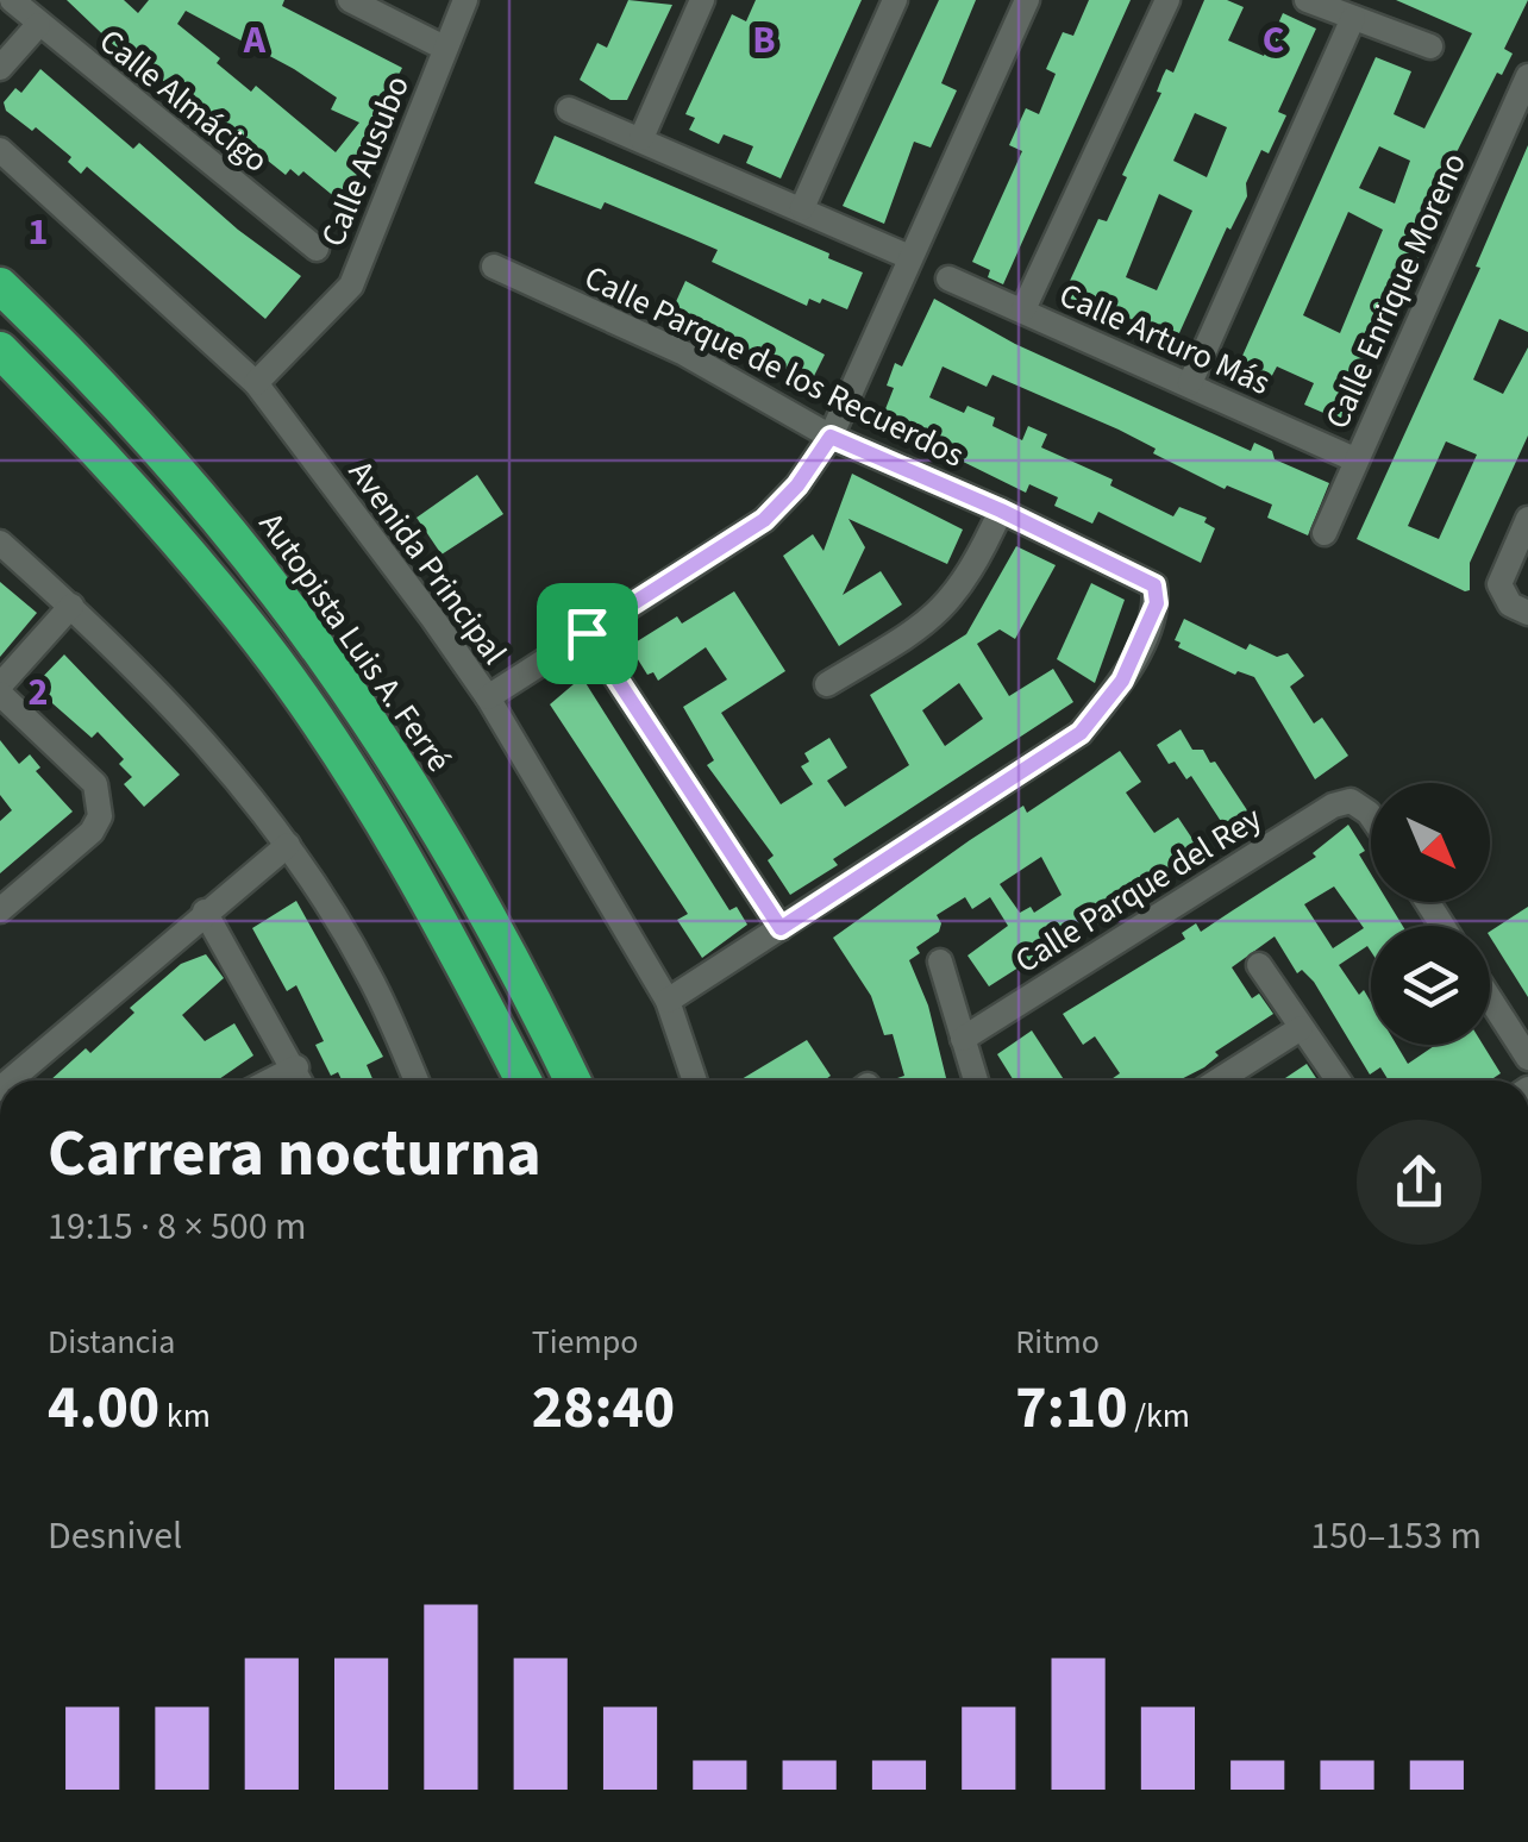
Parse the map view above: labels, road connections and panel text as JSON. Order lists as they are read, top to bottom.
{
  "streets": {
    "highway": ["Autopista Luis A. Ferré"],
    "street": [
      "Calle Almácigo",
      "Calle Ausubo",
      "Calle Enrique Moreno",
      "Calle Arturo Más",
      "Calle Parque de los Recuerdos",
      "Avenida Principal",
      "Calle Parque del Rey"
    ]
  },
  "crossings": [
    ["Calle Ausubo", "Avenida Principal"],
    ["Calle Enrique Moreno", "Calle Arturo Más"]
  ],
  "north": "bottom right",
  "page": {
    "heading": ["Carrera nocturna", "19:15 · 8 × 500 m"],
    "stats": [
      ["Distancia", "4.00 km"],
      ["Tiempo", "28:40"],
      ["Ritmo", "7:10 /km"]
    ],
    "chart": ["Desnivel", "150–153 m"]
  },
  "grid": {
    "columns": ["A", "B", "C"],
    "rows": ["1", "2"]
  }
}
